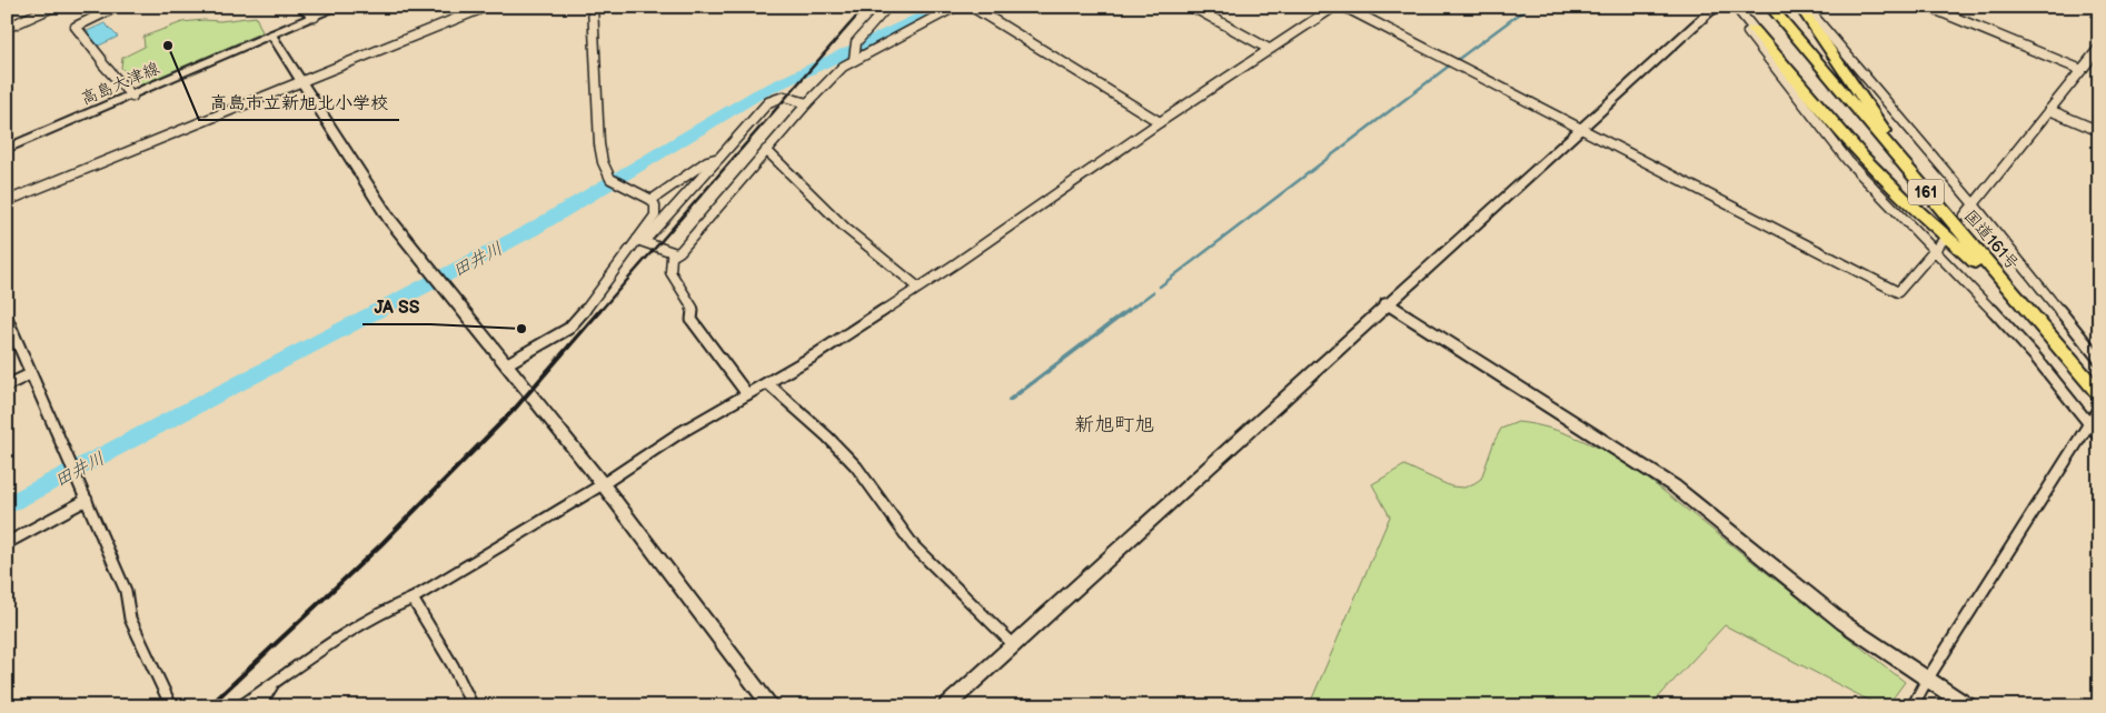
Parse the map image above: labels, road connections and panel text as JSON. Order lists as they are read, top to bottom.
{
  "streets": {
    "highway": ["161", "国道161号"],
    "main road": ["高島大津線"]
  },
  "districts": ["新旭町旭"],
  "water": ["田井川"],
  "places": ["高島市立新旭北小学校", "JA SS"]
}
